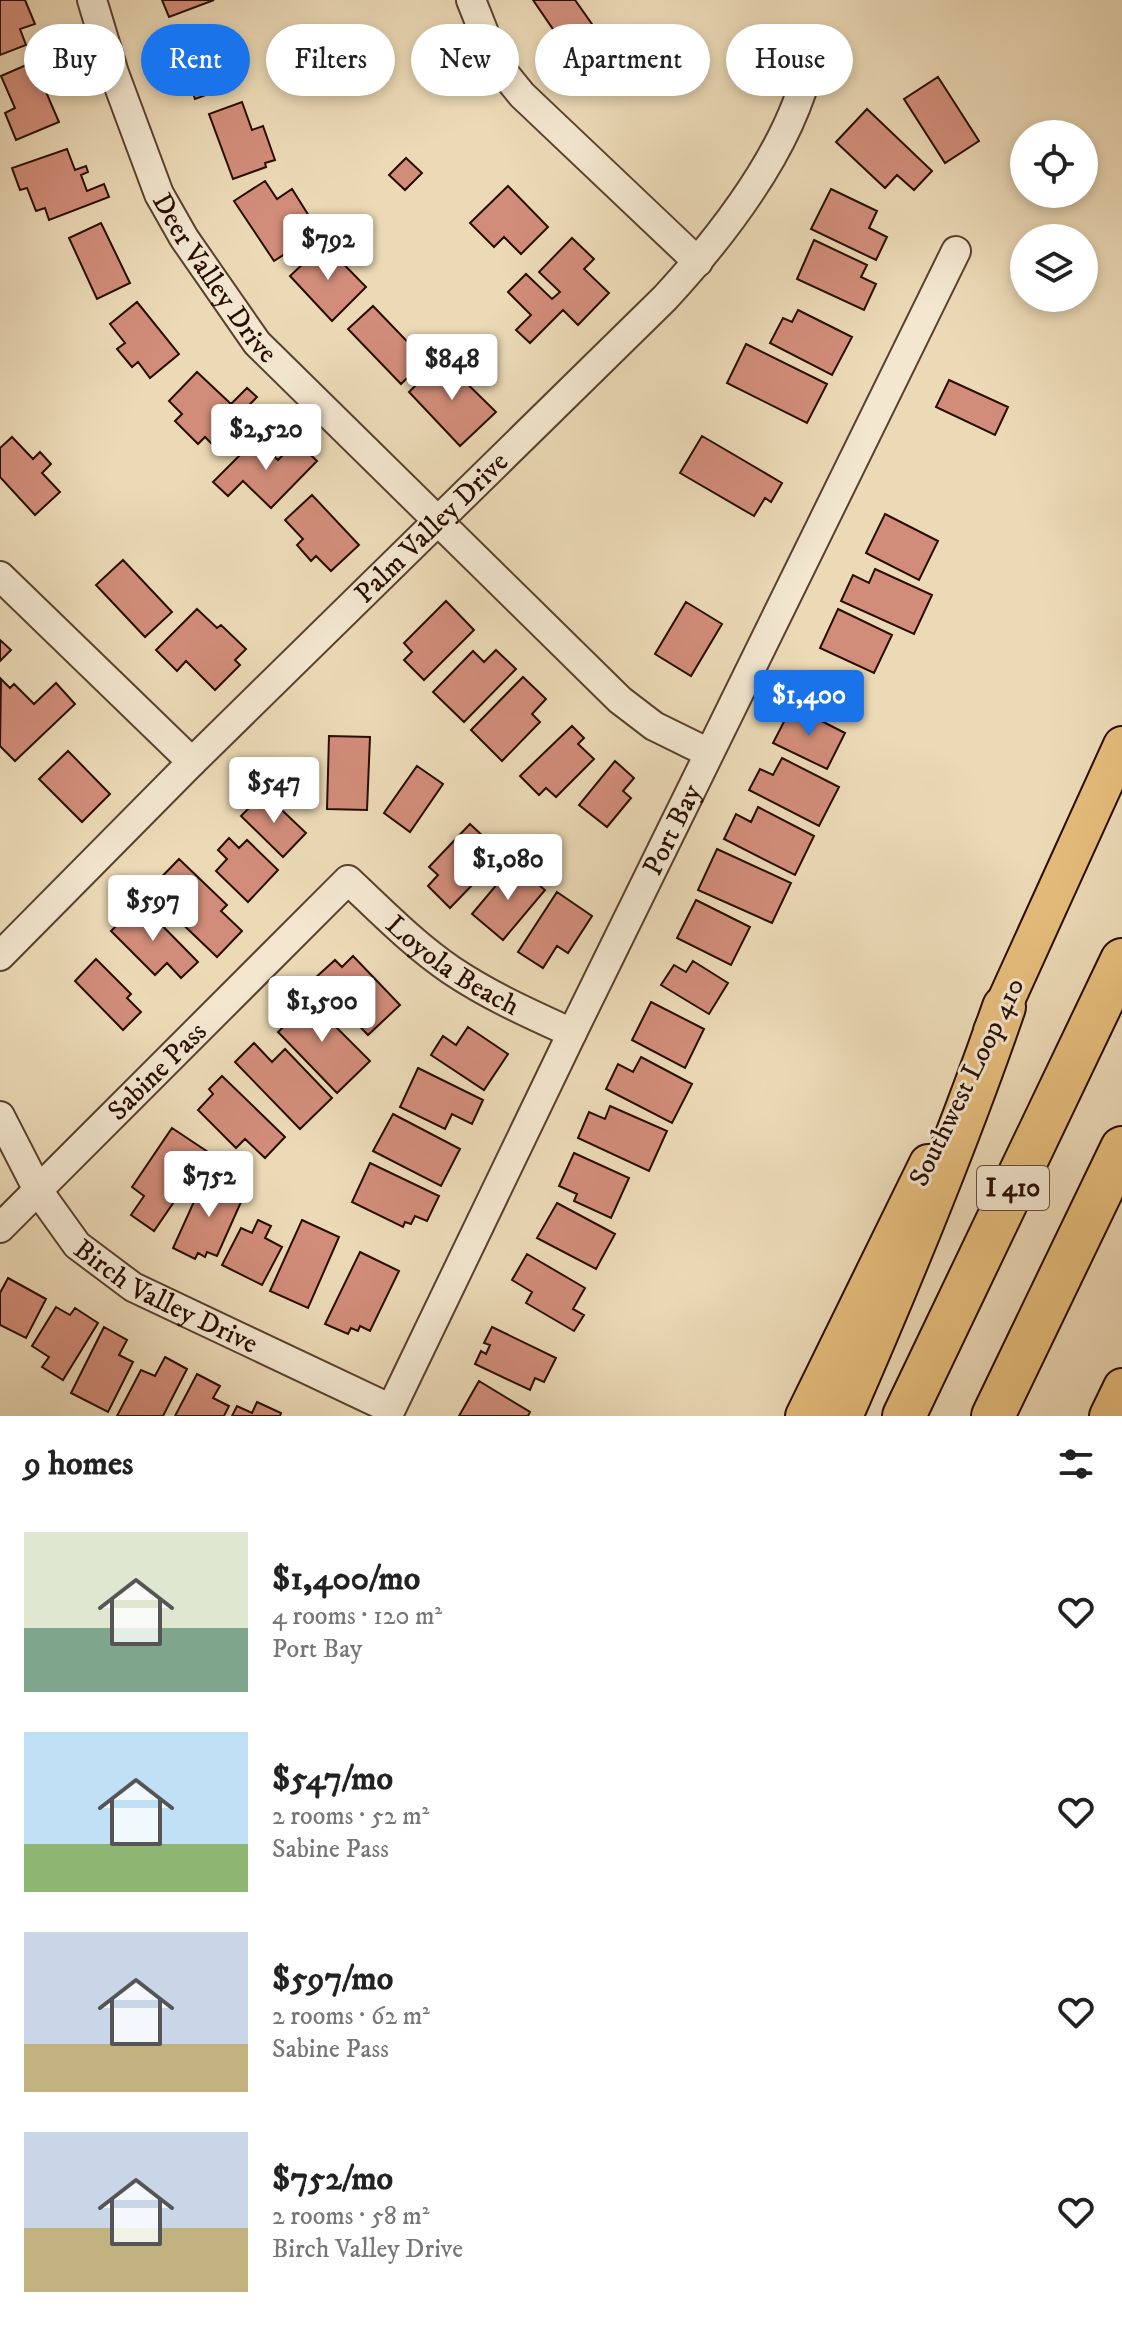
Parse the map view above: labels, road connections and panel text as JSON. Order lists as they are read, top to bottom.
{
  "streets": {
    "highway": ["I 410"],
    "main road": ["Southwest Loop 410"],
    "street": [
      "Deer Valley Drive",
      "Palm Valley Drive",
      "Port Bay",
      "Loyola Beach",
      "Sabine Pass",
      "Birch Valley Drive"
    ]
  },
  "crossings": [
    ["Deer Valley Drive", "Palm Valley Drive"],
    ["Deer Valley Drive", "Port Bay"],
    ["Port Bay", "Loyola Beach"],
    ["Port Bay", "Birch Valley Drive"],
    ["Loyola Beach", "Sabine Pass"],
    ["Sabine Pass", "Birch Valley Drive"]
  ],
  "page": {
    "chip": [
      "Buy",
      "Rent",
      "Filters",
      "New",
      "Apartment",
      "House"
    ],
    "price": [
      "$792",
      "$848",
      "$2,520",
      "$1,400",
      "$547",
      "$1,080",
      "$597",
      "$1,500",
      "$752"
    ],
    "heading": "9 homes",
    "list": [
      {
        "name": "$1,400/mo",
        "note": "4 rooms · 120 m² · Port Bay"
      },
      {
        "name": "$547/mo",
        "note": "2 rooms · 52 m² · Sabine Pass"
      },
      {
        "name": "$597/mo",
        "note": "2 rooms · 62 m² · Sabine Pass"
      },
      {
        "name": "$752/mo",
        "note": "2 rooms · 58 m² · Birch Valley Drive"
      }
    ]
  }
}
